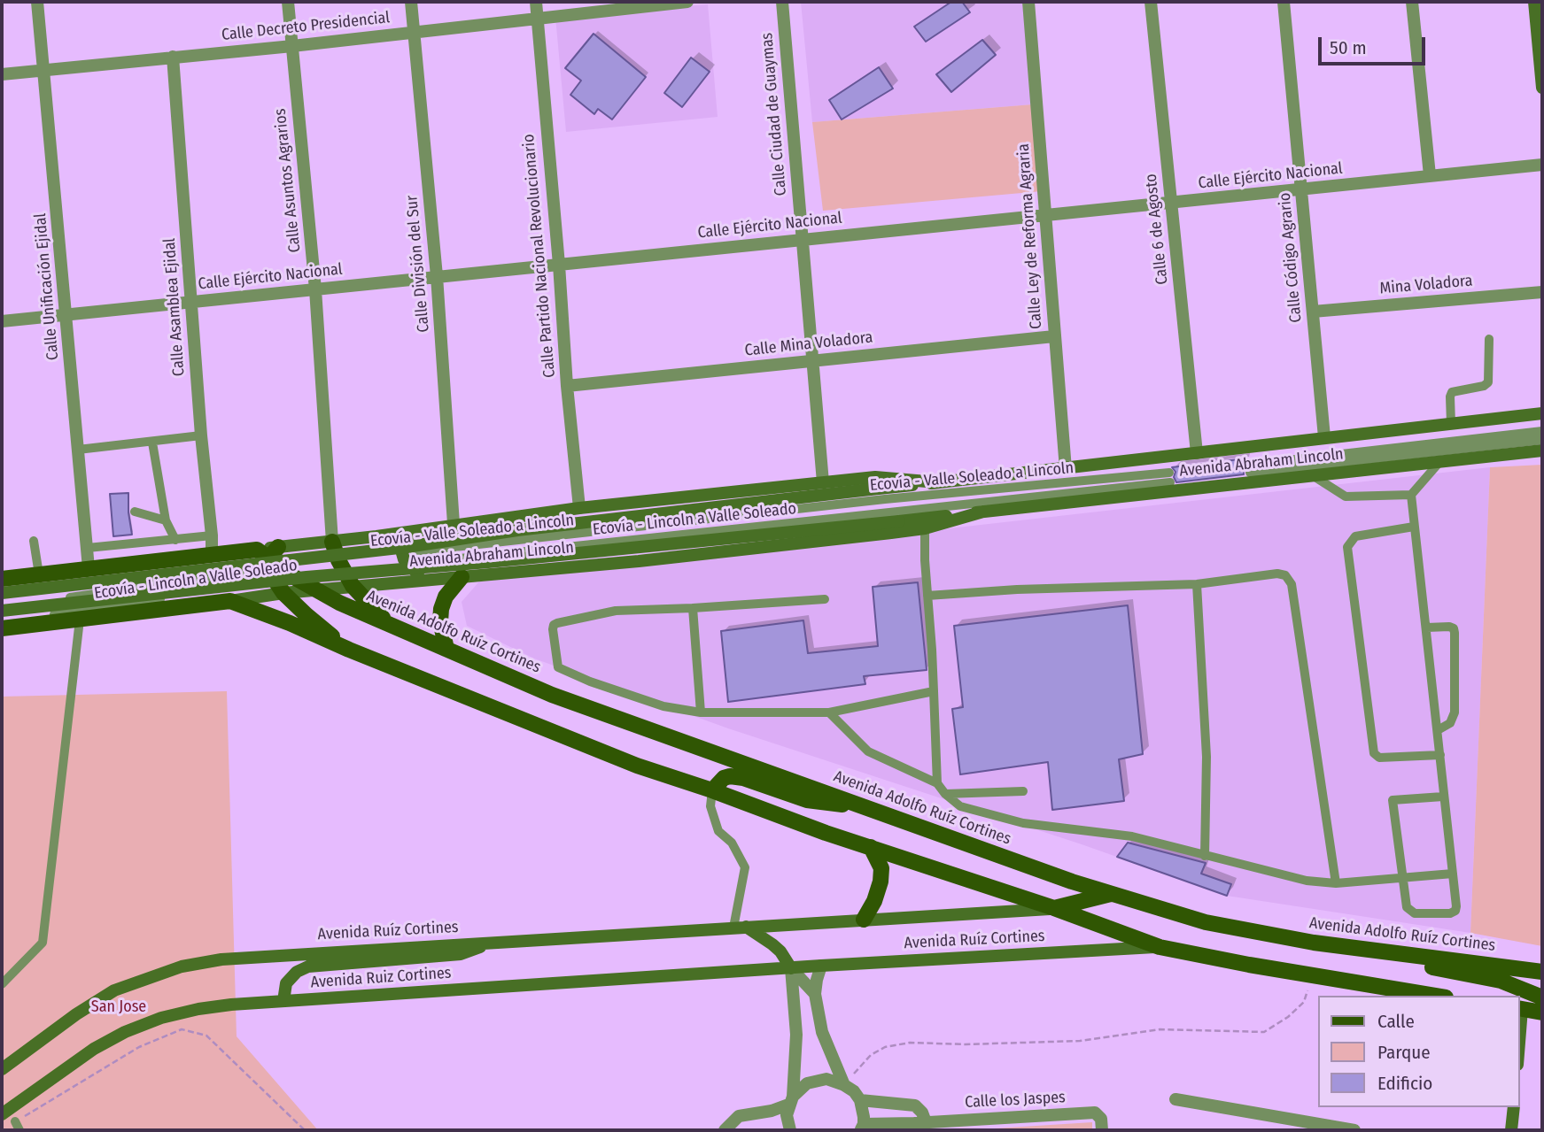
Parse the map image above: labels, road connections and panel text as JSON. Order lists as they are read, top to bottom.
{
  "streets": {
    "main road": [
      "Avenida Abraham Lincoln",
      "Avenida Adolfo Ruíz Cortines",
      "Avenida Ruíz Cortines",
      "Avenida Ruiz Cortines"
    ],
    "street": [
      "Calle Decreto Presidencial",
      "Calle Ciudad de Guaymas",
      "Calle Ejército Nacional",
      "Calle Asuntos Agrarios",
      "Calle 6 de Agosto",
      "Calle Ley de Reforma Agraria",
      "Calle Partido Nacional Revolucionario",
      "Calle Código Agrario",
      "Calle División del Sur",
      "Mina Voladora",
      "Calle Unificación Ejidal",
      "Calle Asamblea Ejidal",
      "Calle Mina Voladora",
      "Calle los Jaspes"
    ],
    "lane": ["Ecovía - Valle Soleado a Lincoln", "Ecovía - Lincoln a Valle Soleado"]
  },
  "crossings": [
    ["Calle Decreto Presidencial", "Calle Asuntos Agrarios"],
    ["Calle Decreto Presidencial", "Calle Partido Nacional Revolucionario"],
    ["Calle Decreto Presidencial", "Calle División del Sur"],
    ["Calle Decreto Presidencial", "Calle Unificación Ejidal"],
    ["Calle Decreto Presidencial", "Calle Asamblea Ejidal"],
    ["Calle Ciudad de Guaymas", "Calle Ejército Nacional"],
    ["Calle Ciudad de Guaymas", "Calle Mina Voladora"],
    ["Calle Ciudad de Guaymas", "Avenida Abraham Lincoln"],
    ["Calle Ejército Nacional", "Calle Asuntos Agrarios"],
    ["Calle Ejército Nacional", "Calle 6 de Agosto"],
    ["Calle Ejército Nacional", "Calle Ley de Reforma Agraria"],
    ["Calle Ejército Nacional", "Calle Partido Nacional Revolucionario"],
    ["Calle Ejército Nacional", "Calle Código Agrario"],
    ["Calle Ejército Nacional", "Calle División del Sur"],
    ["Calle Ejército Nacional", "Calle Unificación Ejidal"],
    ["Calle Ejército Nacional", "Calle Asamblea Ejidal"],
    ["Calle Asuntos Agrarios", "Avenida Abraham Lincoln"],
    ["Calle Ley de Reforma Agraria", "Calle Mina Voladora"],
    ["Calle Partido Nacional Revolucionario", "Calle Mina Voladora"],
    ["Calle Partido Nacional Revolucionario", "Avenida Abraham Lincoln"],
    ["Calle Código Agrario", "Mina Voladora"],
    ["Calle División del Sur", "Avenida Abraham Lincoln"],
    ["Calle Unificación Ejidal", "Avenida Abraham Lincoln"],
    ["Calle Asamblea Ejidal", "Avenida Abraham Lincoln"],
    ["Avenida Abraham Lincoln", "Ecovía - Valle Soleado a Lincoln"],
    ["Avenida Abraham Lincoln", "Ecovía - Lincoln a Valle Soleado"],
    ["Avenida Abraham Lincoln", "Avenida Adolfo Ruíz Cortines"],
    ["Ecovía - Valle Soleado a Lincoln", "Ecovía - Lincoln a Valle Soleado"],
    ["Ecovía - Valle Soleado a Lincoln", "Avenida Adolfo Ruíz Cortines"],
    ["Ecovía - Lincoln a Valle Soleado", "Avenida Adolfo Ruíz Cortines"],
    ["Avenida Ruíz Cortines", "Avenida Ruiz Cortines"]
  ],
  "parks": ["San Jose"],
  "legend": ["Calle", "Parque", "Edificio"],
  "scale_bar": "50 m"
}
